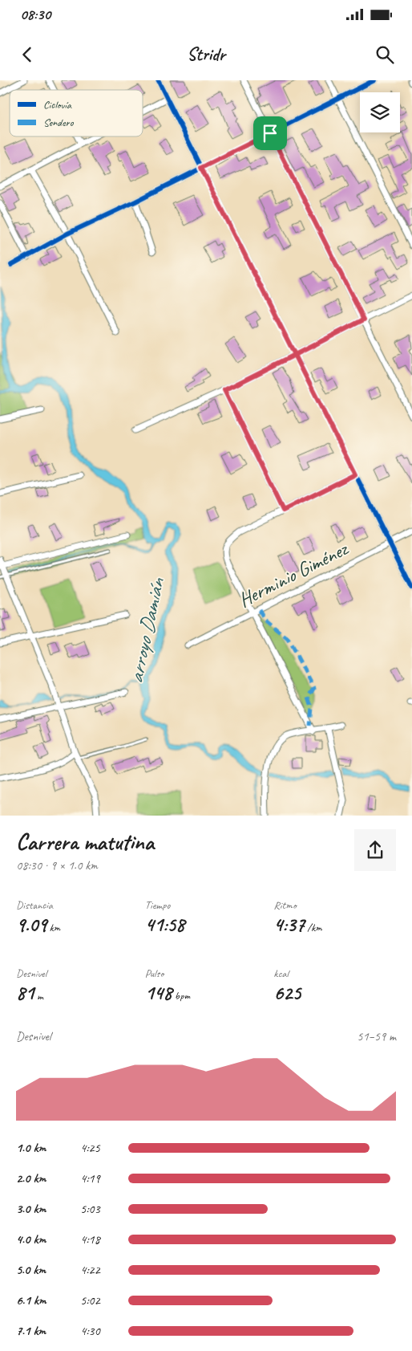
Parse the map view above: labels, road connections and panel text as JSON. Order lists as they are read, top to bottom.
{
  "streets": {
    "street": ["Herminio Giménez"]
  },
  "water": ["arroyo Damián"],
  "legend": ["Ciclovía", "Sendero"],
  "page": {
    "status": "08:30",
    "header": "Stridr",
    "heading": ["Carrera matutina", "08:30 · 9 × 1.0 km"],
    "stats": [
      ["Distancia", "9.09 km"],
      ["Tiempo", "41:58"],
      ["Ritmo", "4:37 /km"],
      ["Desnivel", "81 m"],
      ["Pulso", "148 bpm"],
      ["kcal", "625"]
    ],
    "chart": ["Desnivel", "51–59 m"],
    "list": [
      {
        "name": "1.0 km",
        "note": "4:25"
      },
      {
        "name": "2.0 km",
        "note": "4:19"
      },
      {
        "name": "3.0 km",
        "note": "5:03"
      },
      {
        "name": "4.0 km",
        "note": "4:18"
      },
      {
        "name": "5.0 km",
        "note": "4:22"
      },
      {
        "name": "6.1 km",
        "note": "5:02"
      },
      {
        "name": "7.1 km",
        "note": "4:30"
      }
    ]
  }
}
